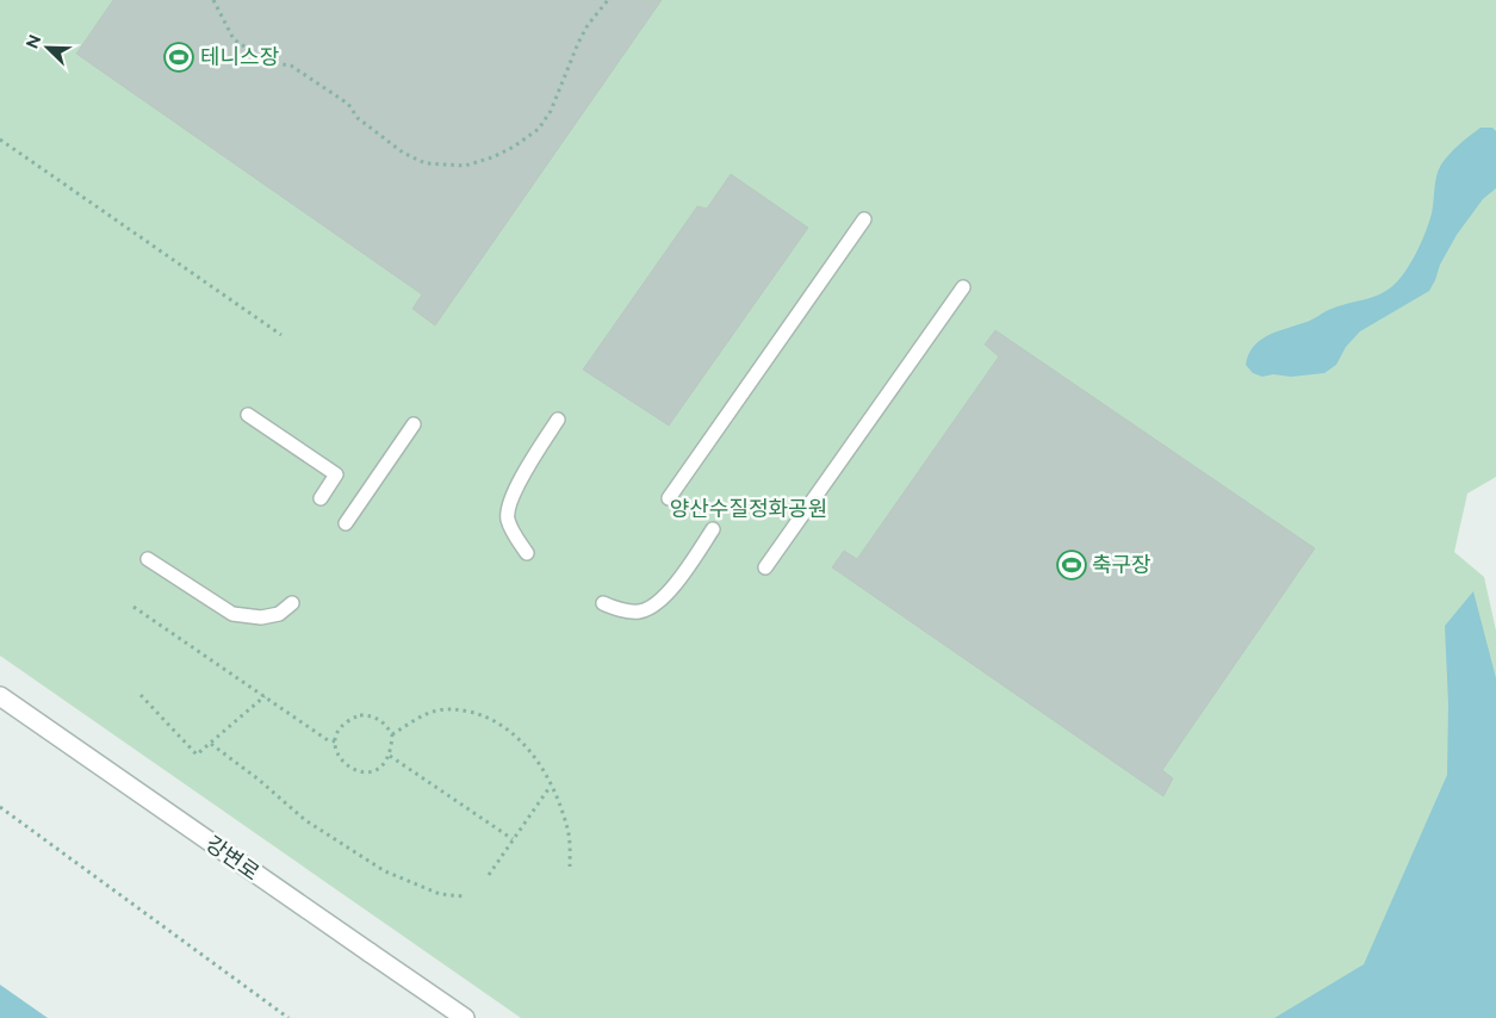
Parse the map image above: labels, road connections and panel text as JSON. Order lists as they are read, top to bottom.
{
  "streets": {
    "street": ["강변로"]
  },
  "parks": ["양산수질정화공원"],
  "places": {
    "sports": ["테니스장", "축구장"]
  },
  "north": "top left"
}
